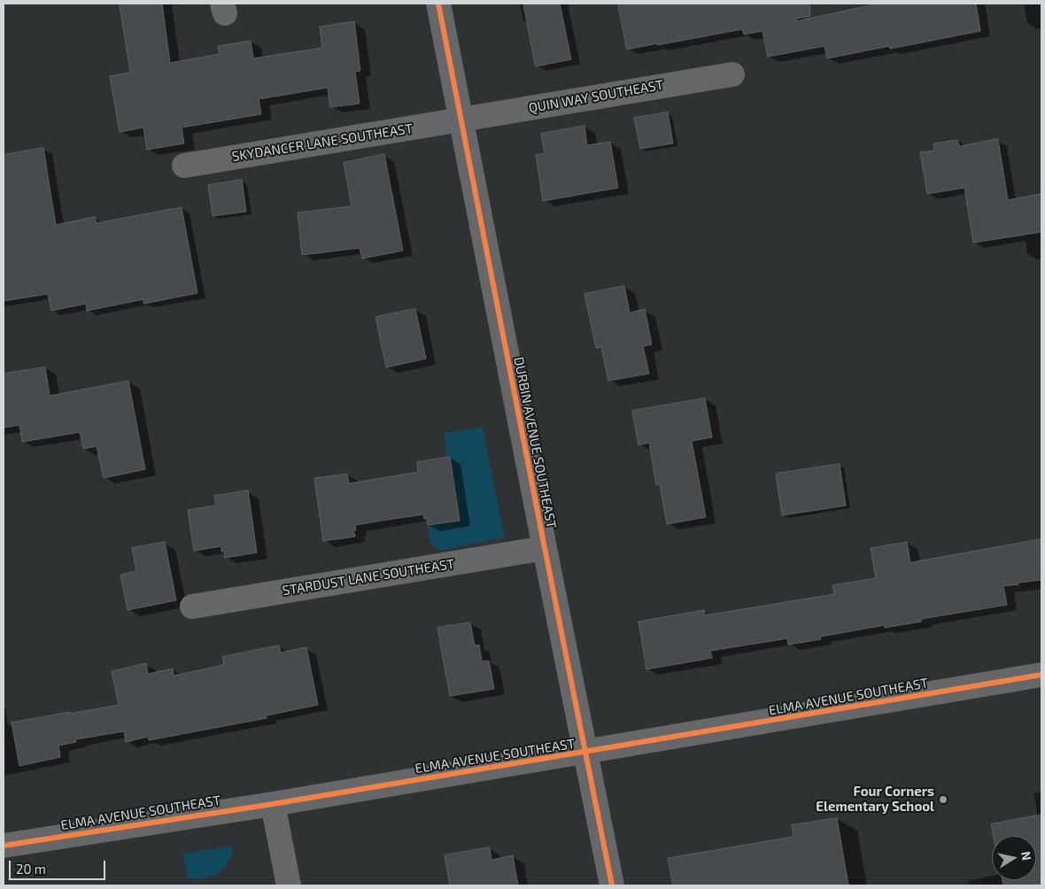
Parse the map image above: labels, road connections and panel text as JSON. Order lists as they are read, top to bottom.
{
  "streets": {
    "street": [
      "QUIN WAY SOUTHEAST",
      "SKYDANCER LANE SOUTHEAST",
      "DURBIN AVENUE SOUTHEAST",
      "STARDUST LANE SOUTHEAST",
      "ELMA AVENUE SOUTHEAST"
    ]
  },
  "crossings": [
    ["QUIN WAY SOUTHEAST", "SKYDANCER LANE SOUTHEAST"],
    ["QUIN WAY SOUTHEAST", "DURBIN AVENUE SOUTHEAST"],
    ["SKYDANCER LANE SOUTHEAST", "DURBIN AVENUE SOUTHEAST"],
    ["DURBIN AVENUE SOUTHEAST", "STARDUST LANE SOUTHEAST"],
    ["DURBIN AVENUE SOUTHEAST", "ELMA AVENUE SOUTHEAST"]
  ],
  "places": ["Four Corners Elementary School"],
  "scale_bar": "20 m",
  "north": "right"
}
